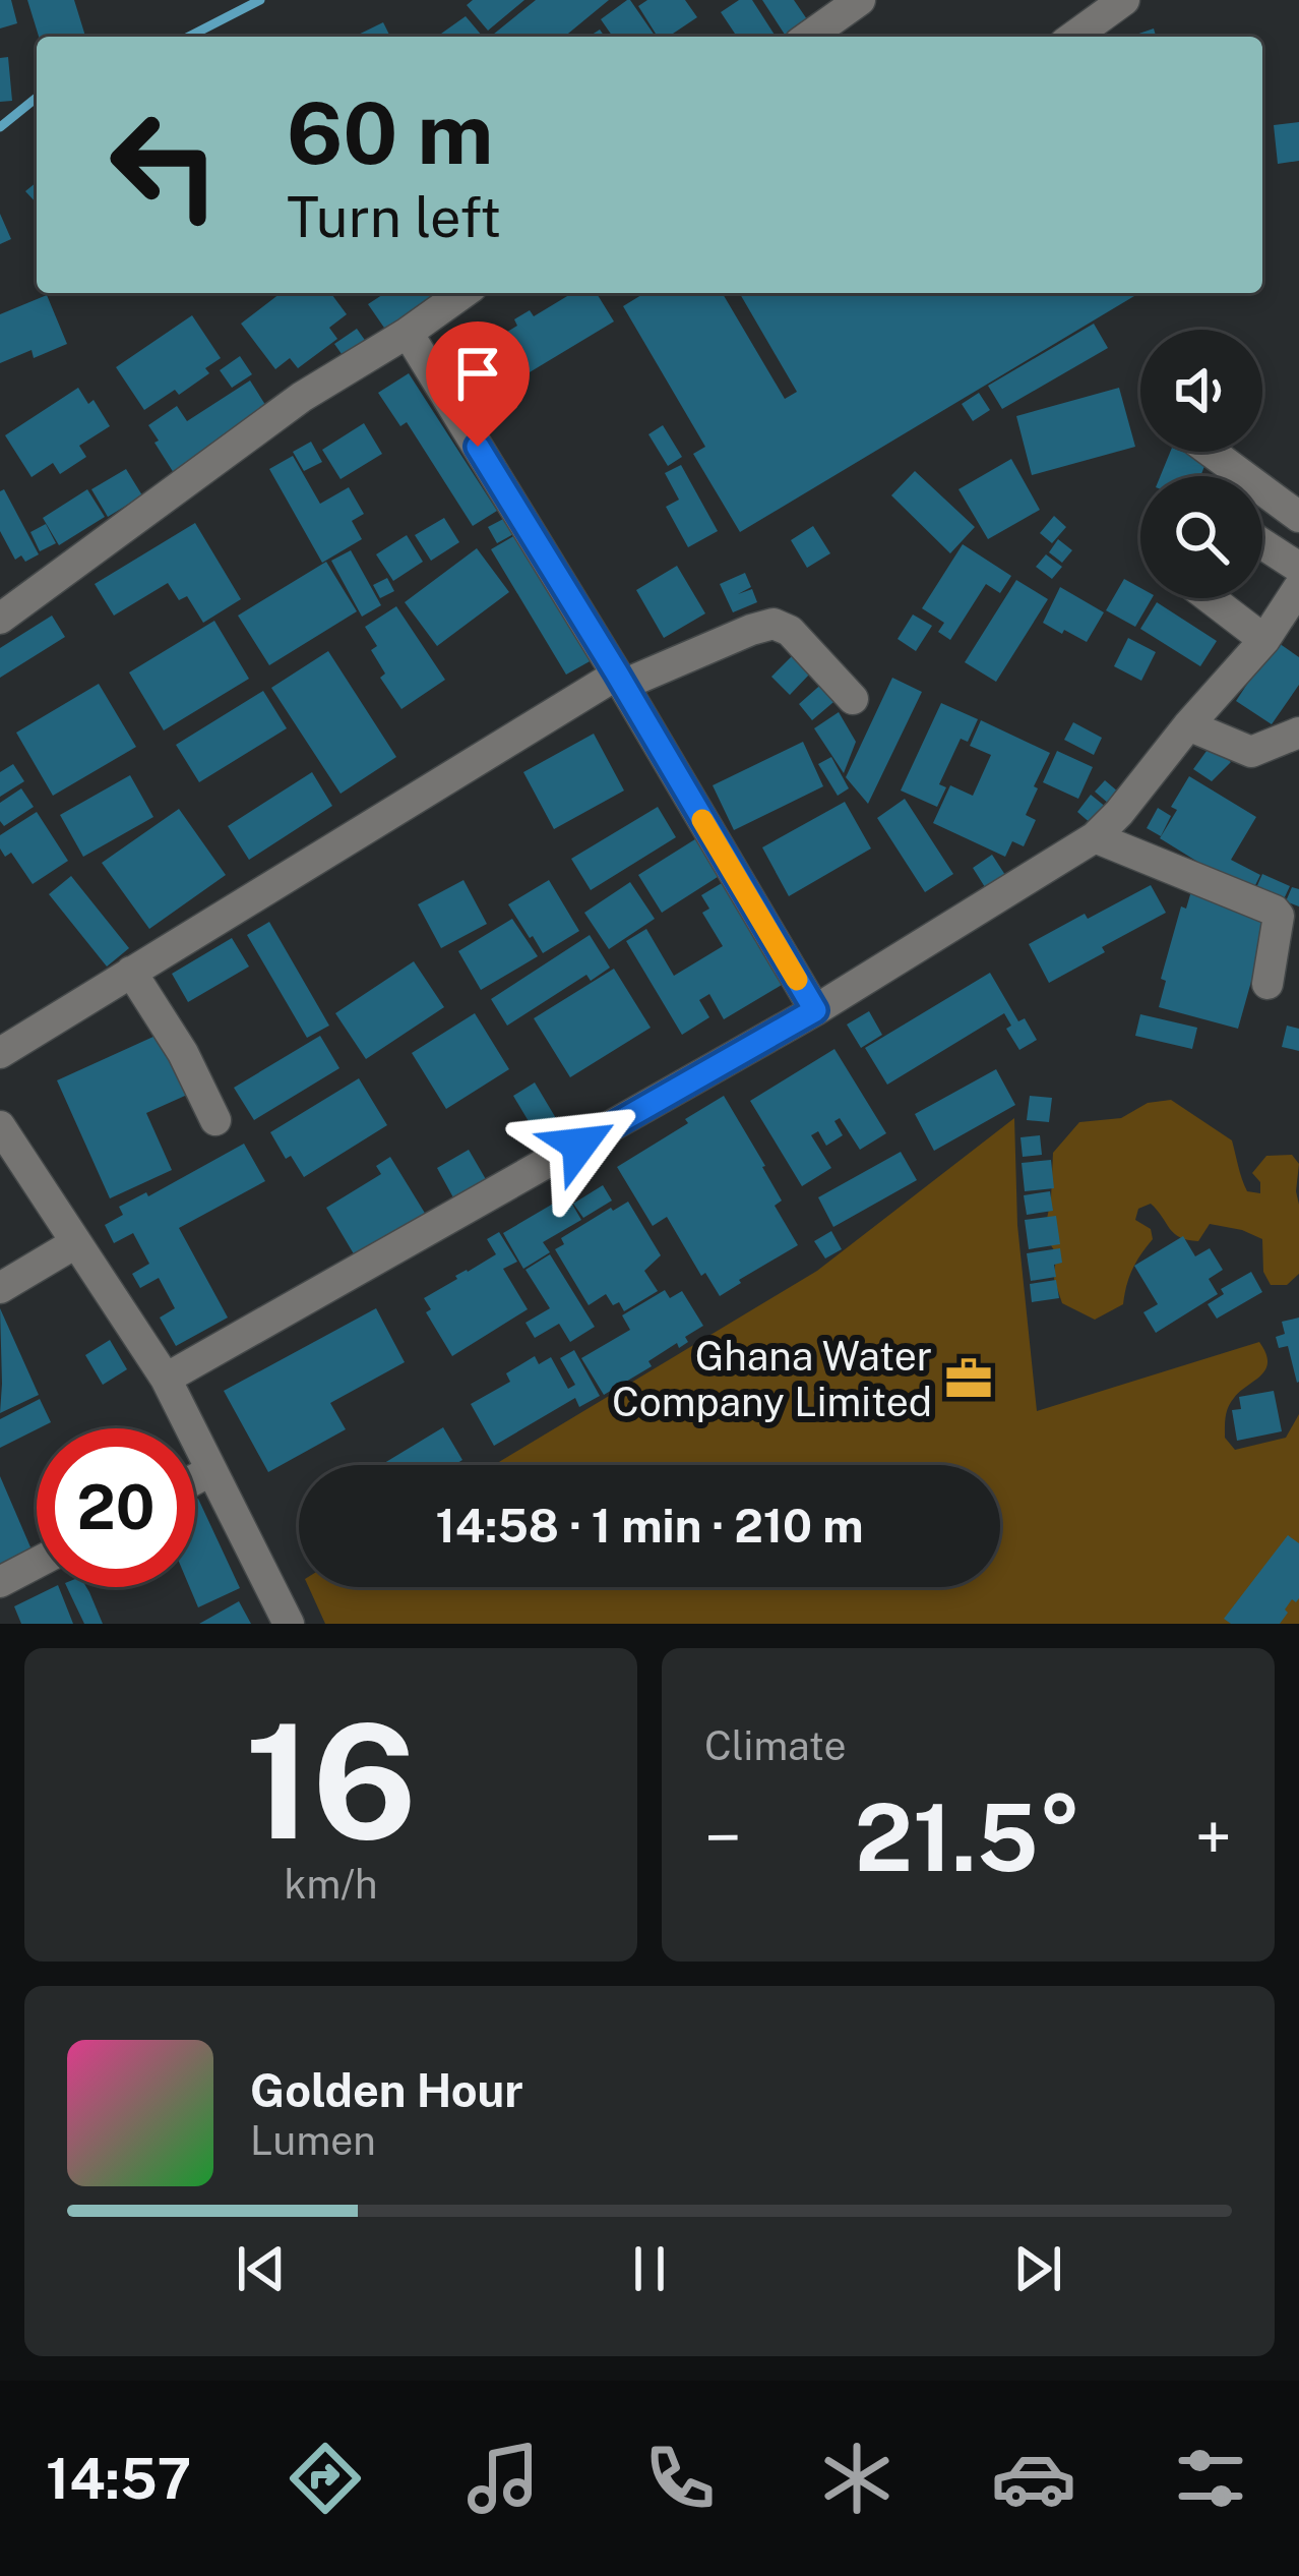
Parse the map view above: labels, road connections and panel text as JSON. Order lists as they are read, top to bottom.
{
  "places": {
    "office": ["Ghana Water Company Limited"]
  },
  "page": {
    "turn": ["60 m", "Turn left"],
    "limit": "20",
    "trip": "14:58 · 1 min · 210 m",
    "tile": [
      ["16", "km/h"],
      "Climate"
    ],
    "heat": ["−", "21.5°", "+"],
    "song": ["Golden Hour", "Lumen"],
    "tabs": "14:57"
  }
}
